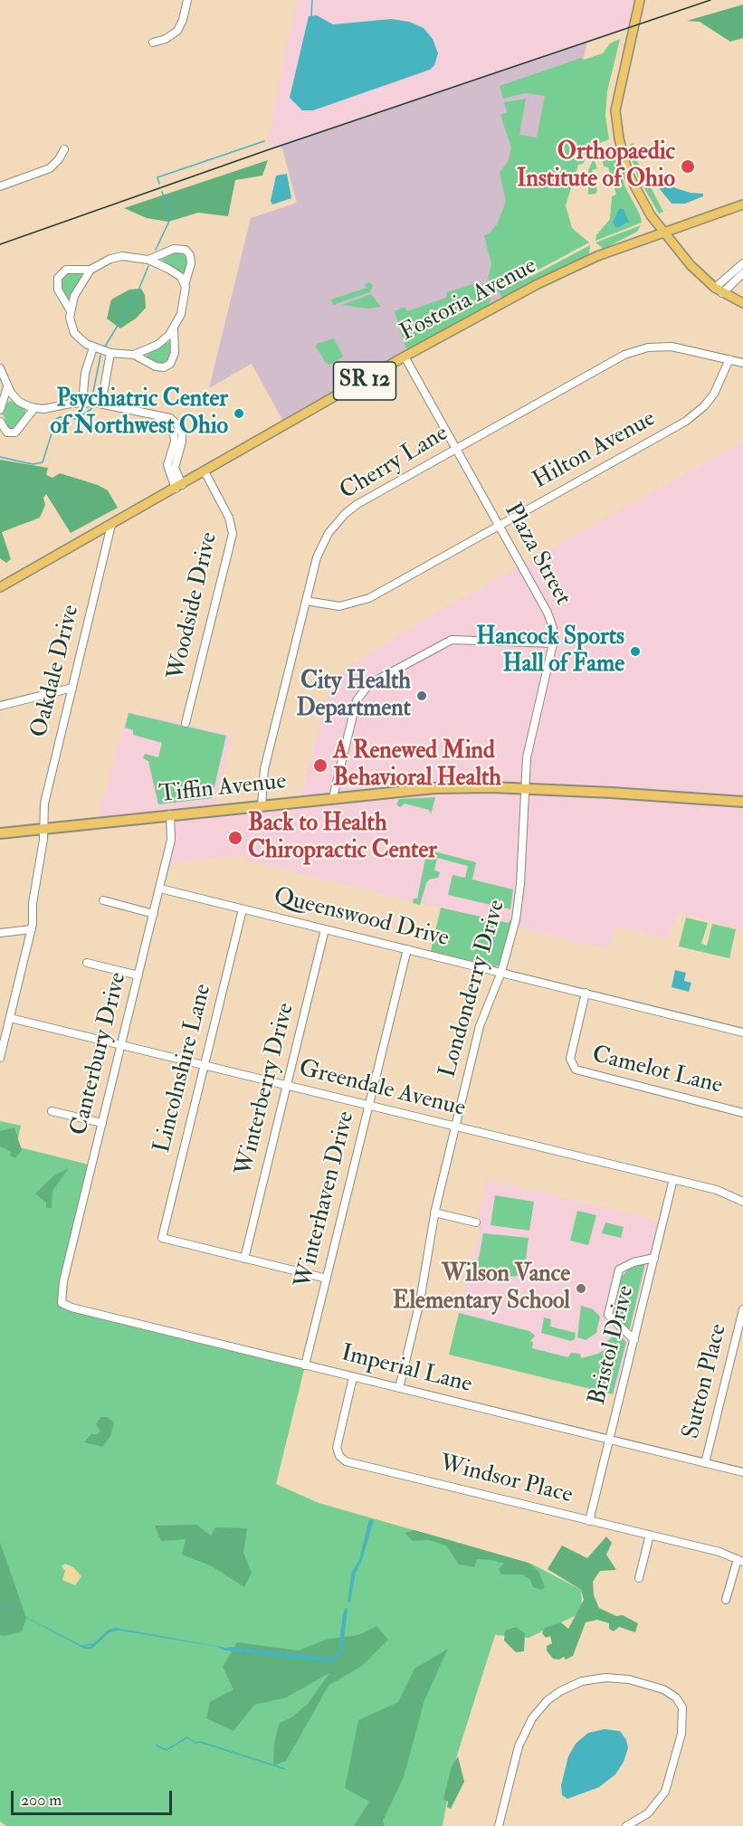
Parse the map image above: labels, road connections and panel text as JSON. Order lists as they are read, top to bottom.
{
  "streets": {
    "highway": ["Tiffin Avenue"],
    "main road": ["Fostoria Avenue", "SR 12"],
    "street": [
      "Hilton Avenue",
      "Cherry Lane",
      "Plaza Street",
      "Woodside Drive",
      "Oakdale Drive",
      "Queenswood Drive",
      "Londonderry Drive",
      "Canterbury Drive",
      "Lincolnshire Lane",
      "Camelot Lane",
      "Winterberry Drive",
      "Greendale Avenue",
      "Winterhaven Drive",
      "Bristol Drive",
      "Imperial Lane",
      "Sutton Place",
      "Windsor Place"
    ]
  },
  "crossings": [
    ["Fostoria Avenue", "Plaza Street"],
    ["Fostoria Avenue", "Woodside Drive"],
    ["Fostoria Avenue", "Oakdale Drive"],
    ["Hilton Avenue", "Cherry Lane"],
    ["Hilton Avenue", "Plaza Street"],
    ["Cherry Lane", "Plaza Street"],
    ["Cherry Lane", "Tiffin Avenue"],
    ["Plaza Street", "Tiffin Avenue"],
    ["Plaza Street", "Londonderry Drive"],
    ["Oakdale Drive", "Tiffin Avenue"],
    ["Oakdale Drive", "Greendale Avenue"],
    ["Tiffin Avenue", "Londonderry Drive"],
    ["Tiffin Avenue", "Canterbury Drive"],
    ["Queenswood Drive", "Londonderry Drive"],
    ["Queenswood Drive", "Canterbury Drive"],
    ["Queenswood Drive", "Lincolnshire Lane"],
    ["Queenswood Drive", "Camelot Lane"],
    ["Queenswood Drive", "Winterberry Drive"],
    ["Queenswood Drive", "Winterhaven Drive"],
    ["Londonderry Drive", "Greendale Avenue"],
    ["Londonderry Drive", "Imperial Lane"],
    ["Canterbury Drive", "Greendale Avenue"],
    ["Canterbury Drive", "Imperial Lane"],
    ["Lincolnshire Lane", "Winterberry Drive"],
    ["Lincolnshire Lane", "Greendale Avenue"],
    ["Winterberry Drive", "Greendale Avenue"],
    ["Greendale Avenue", "Winterhaven Drive"],
    ["Greendale Avenue", "Bristol Drive"],
    ["Winterhaven Drive", "Imperial Lane"],
    ["Bristol Drive", "Imperial Lane"],
    ["Bristol Drive", "Windsor Place"],
    ["Imperial Lane", "Sutton Place"],
    ["Imperial Lane", "Windsor Place"]
  ],
  "places": [
    "Orthopaedic Institute of Ohio",
    "Psychiatric Center of Northwest Ohio",
    "Hancock Sports Hall of Fame",
    "City Health Department",
    "A Renewed Mind Behavioral Health",
    "Back to Health Chiropractic Center",
    "Wilson Vance Elementary School"
  ],
  "scale_bar": "200 m"
}
